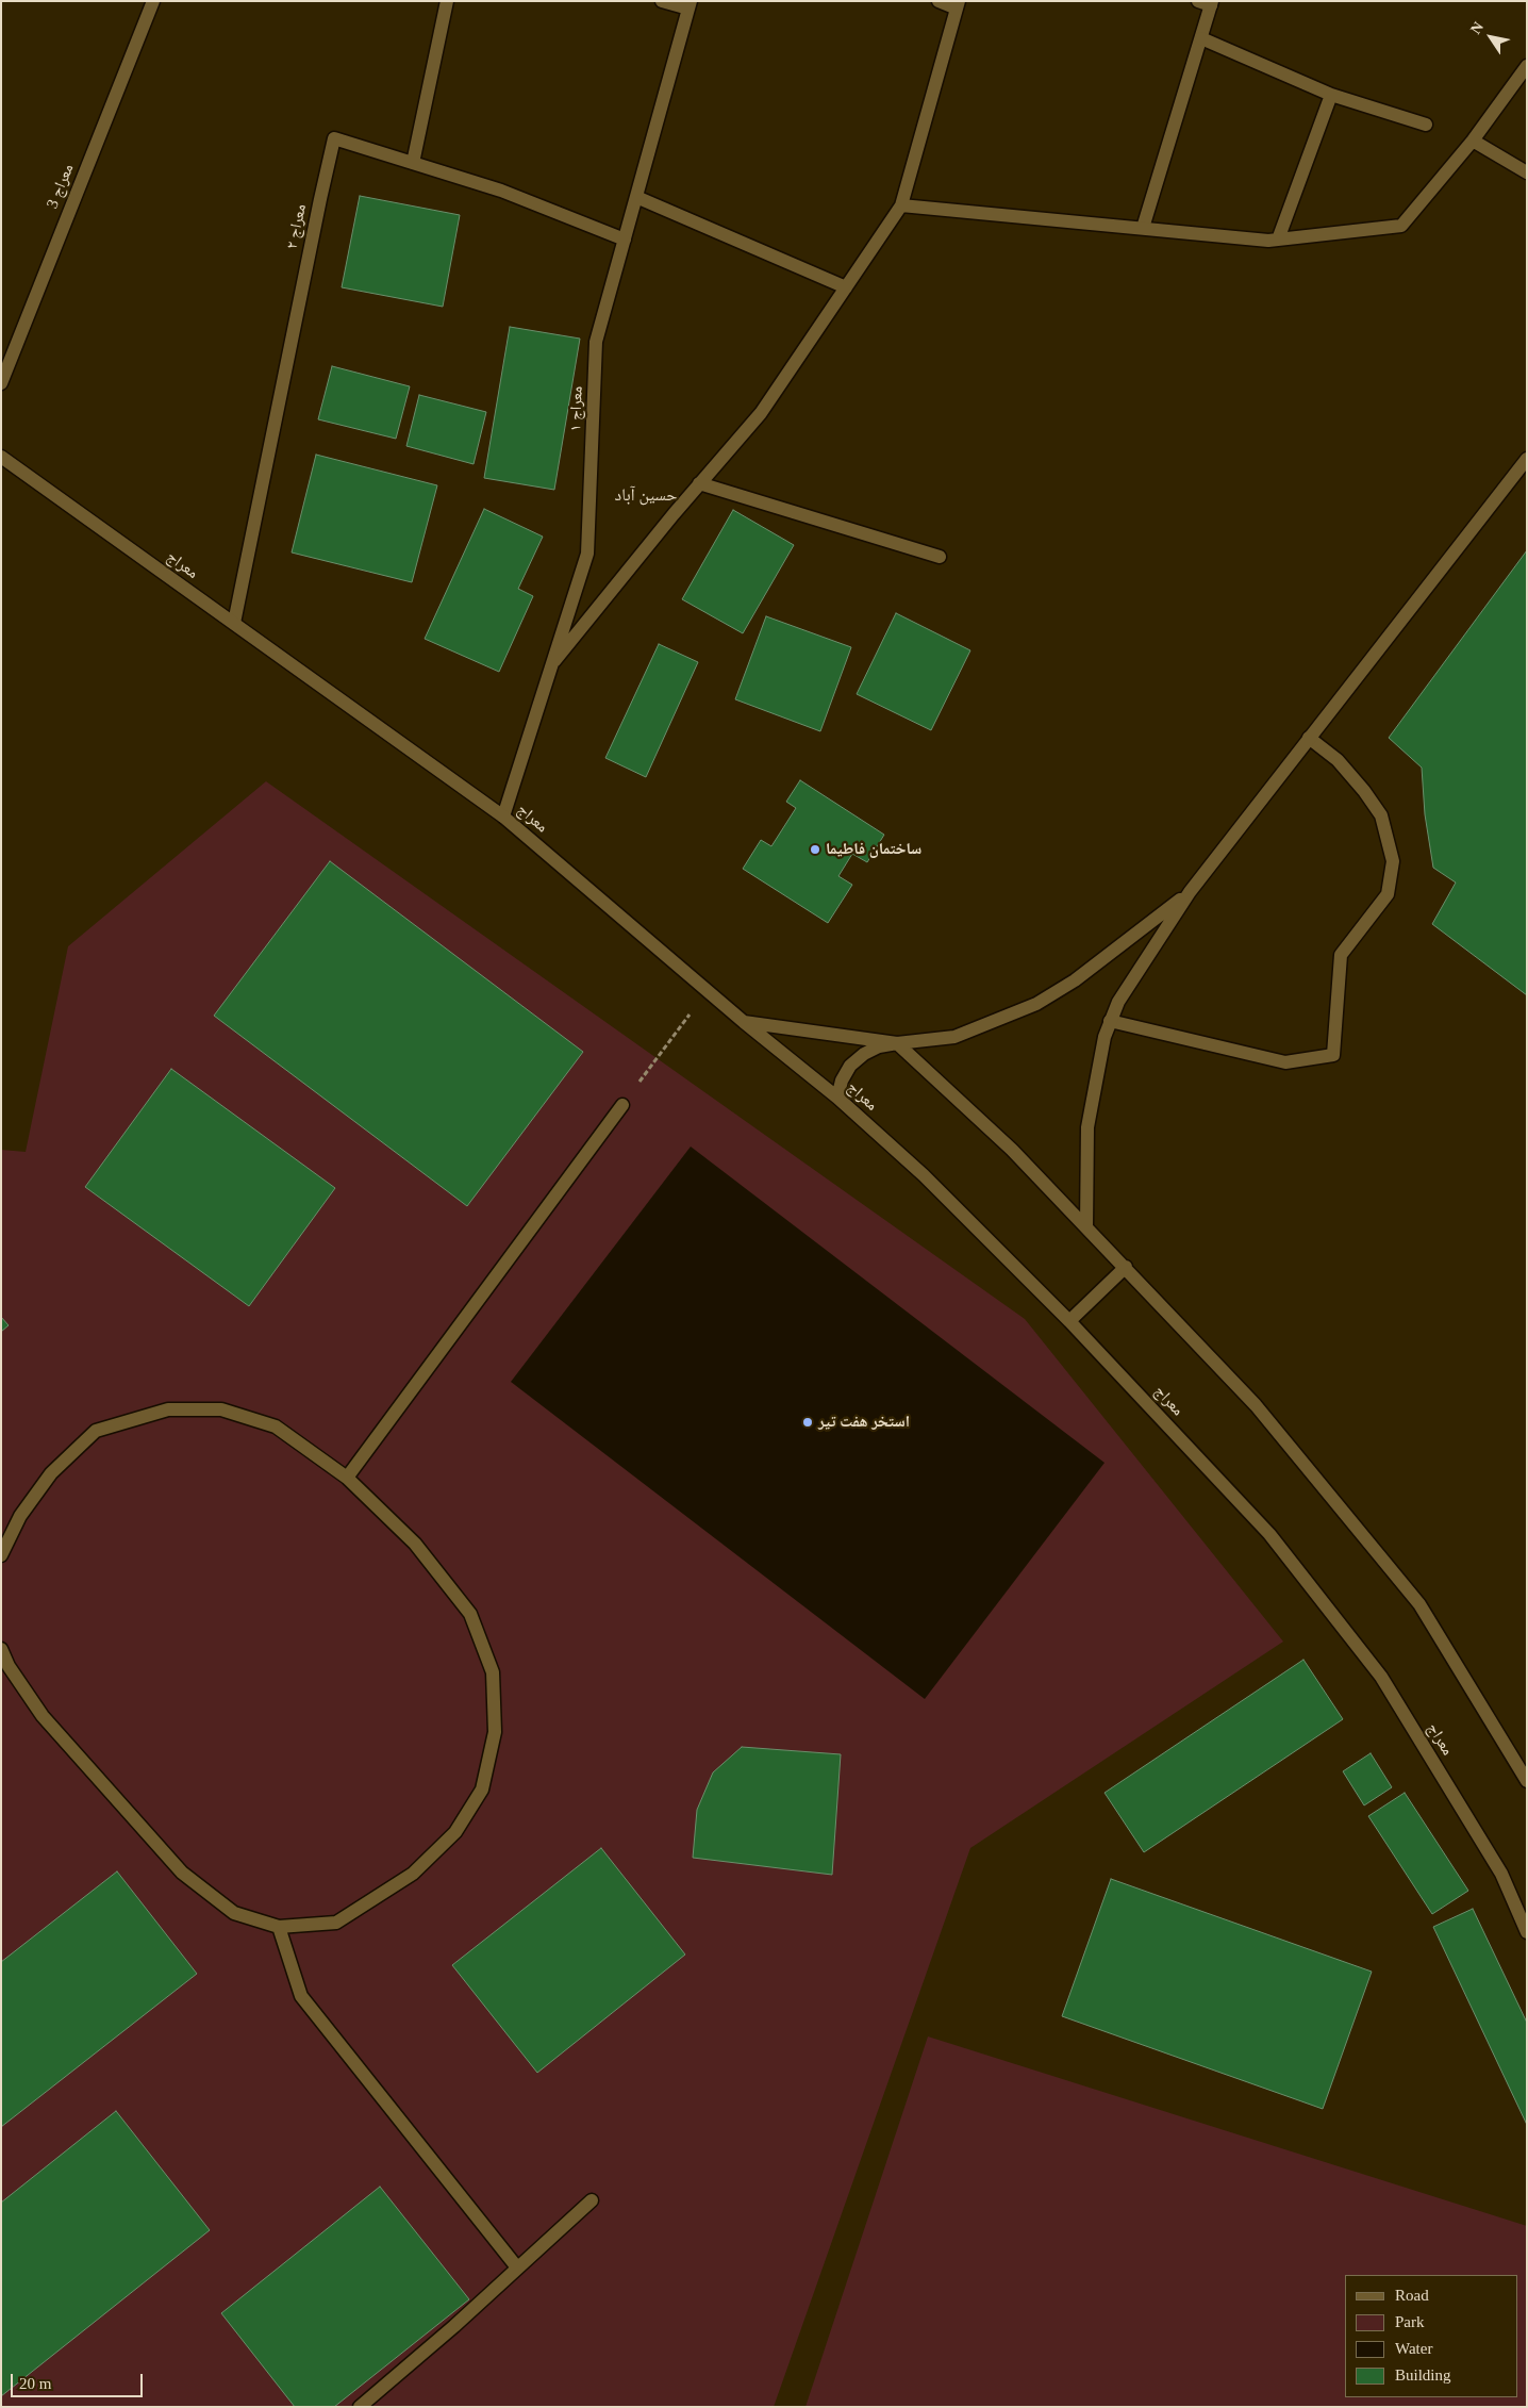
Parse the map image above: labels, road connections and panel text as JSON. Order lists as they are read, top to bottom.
{
  "streets": {
    "street": [
      "معراج 3",
      "معراج ۲",
      "معراج ۱",
      "معراج"
    ]
  },
  "crossings": [
    ["معراج ۲", "معراج ۱"],
    ["معراج ۲", "معراج"],
    ["معراج ۱", "معراج"]
  ],
  "districts": ["حسین آباد"],
  "places": ["ساختمان فاطیما", "استخر هفت تیر"],
  "legend": [
    "Road",
    "Park",
    "Water",
    "Building"
  ],
  "scale_bar": "20 m",
  "north": "top left"
}
